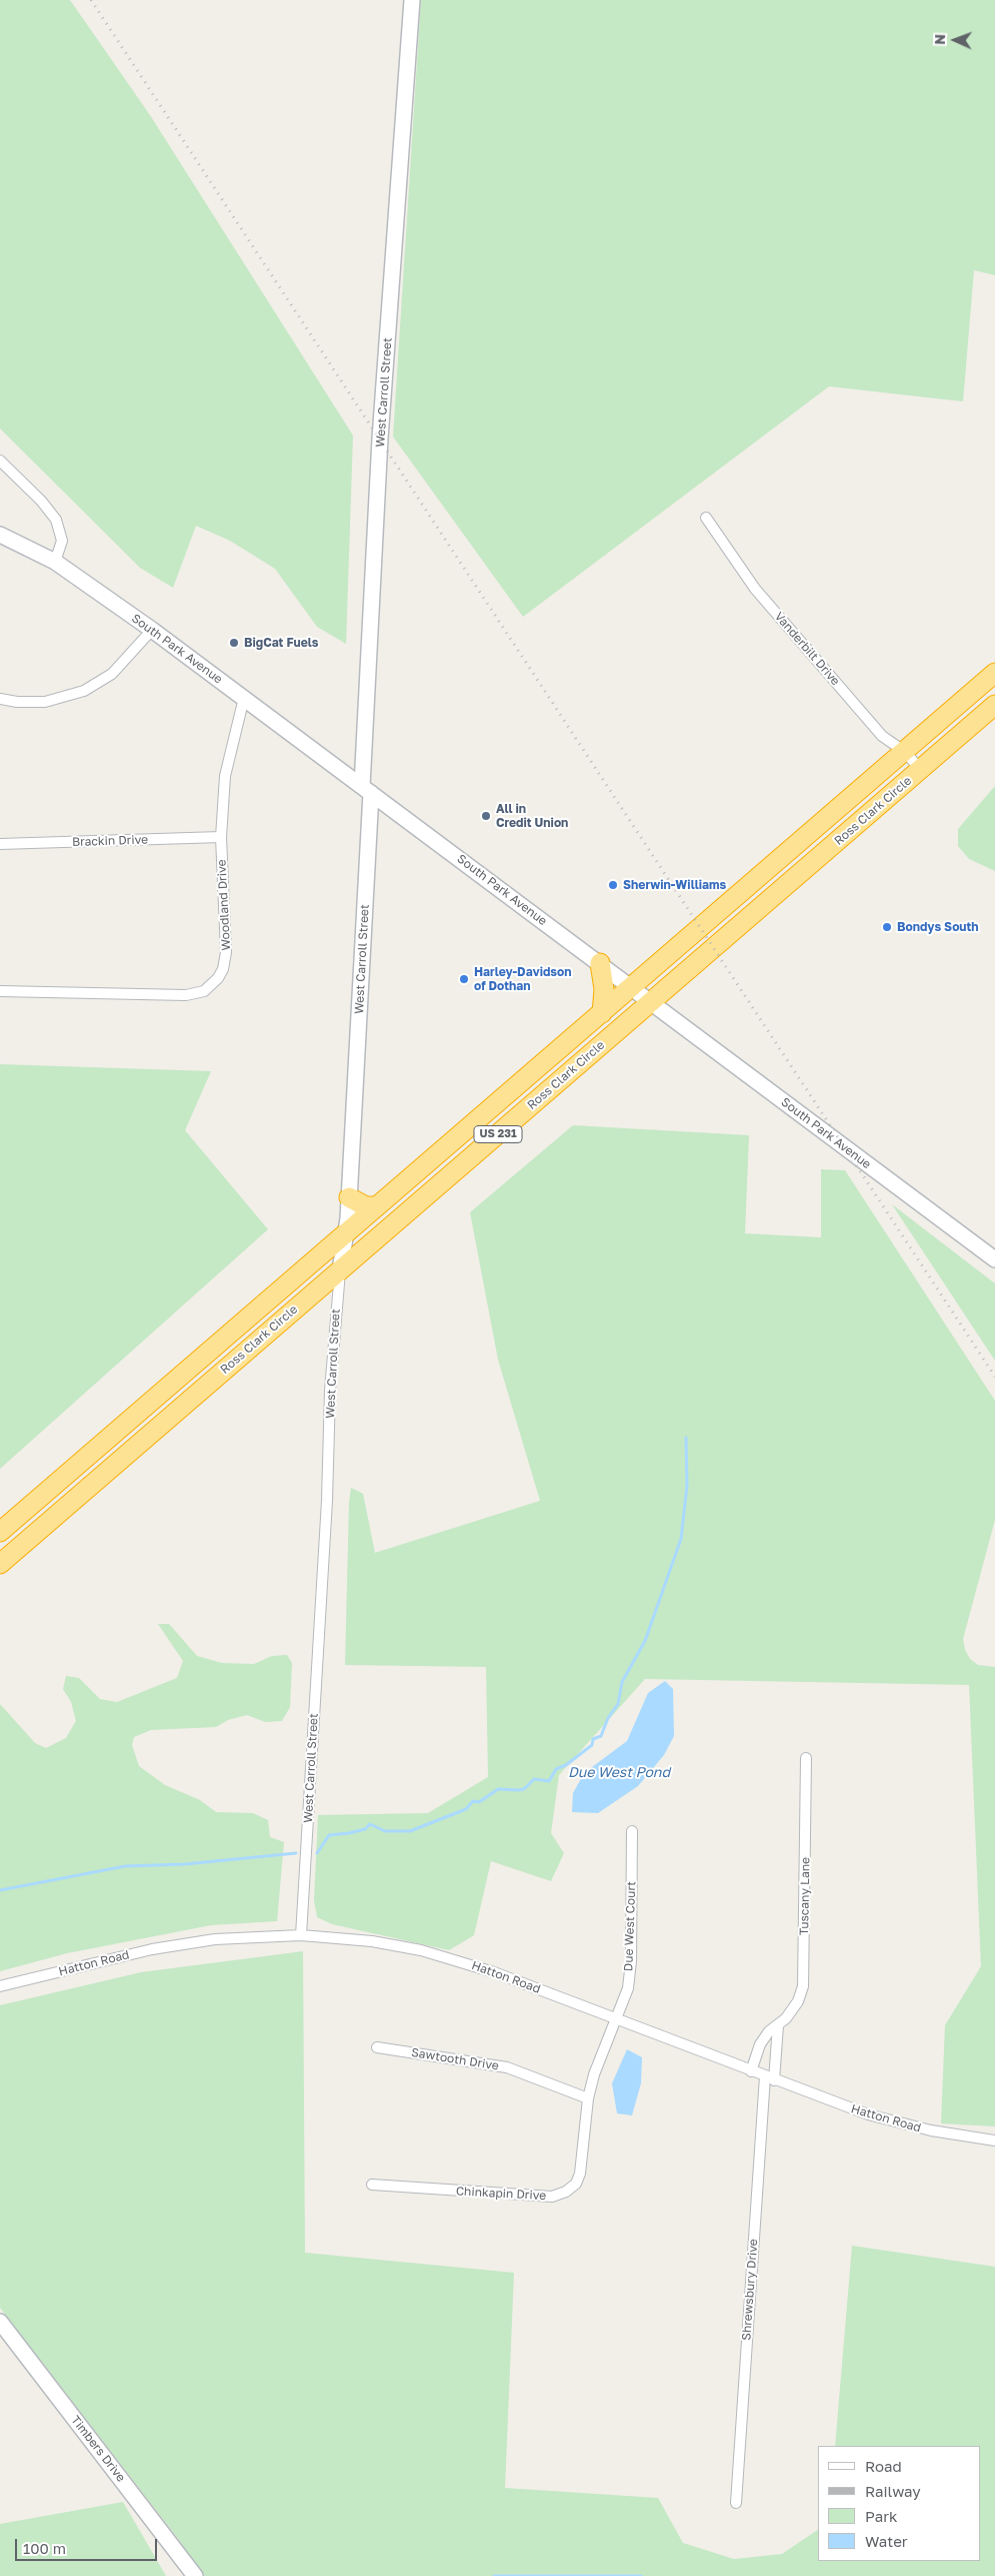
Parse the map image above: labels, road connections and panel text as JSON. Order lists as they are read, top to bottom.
{
  "streets": {
    "highway": ["Ross Clark Circle", "US 231"],
    "street": [
      "West Carroll Street",
      "South Park Avenue",
      "Vanderbilt Drive",
      "Brackin Drive",
      "Woodland Drive",
      "Tuscany Lane",
      "Due West Court",
      "Hatton Road",
      "Sawtooth Drive",
      "Chinkapin Drive",
      "Shrewsbury Drive",
      "Timbers Drive"
    ]
  },
  "crossings": [
    ["West Carroll Street", "South Park Avenue"],
    ["West Carroll Street", "Ross Clark Circle"],
    ["West Carroll Street", "Hatton Road"],
    ["South Park Avenue", "Ross Clark Circle"],
    ["South Park Avenue", "Woodland Drive"],
    ["Vanderbilt Drive", "Ross Clark Circle"],
    ["Brackin Drive", "Woodland Drive"],
    ["Tuscany Lane", "Hatton Road"],
    ["Due West Court", "Hatton Road"],
    ["Due West Court", "Chinkapin Drive"],
    ["Hatton Road", "Chinkapin Drive"],
    ["Hatton Road", "Shrewsbury Drive"],
    ["Sawtooth Drive", "Chinkapin Drive"]
  ],
  "water": ["Due West Pond"],
  "places": [
    "BigCat Fuels",
    "All in Credit Union",
    "Sherwin-Williams",
    "Bondys South",
    "Harley-Davidson of Dothan"
  ],
  "legend": [
    "Road",
    "Railway",
    "Park",
    "Water"
  ],
  "scale_bar": "100 m",
  "north": "left"
}
